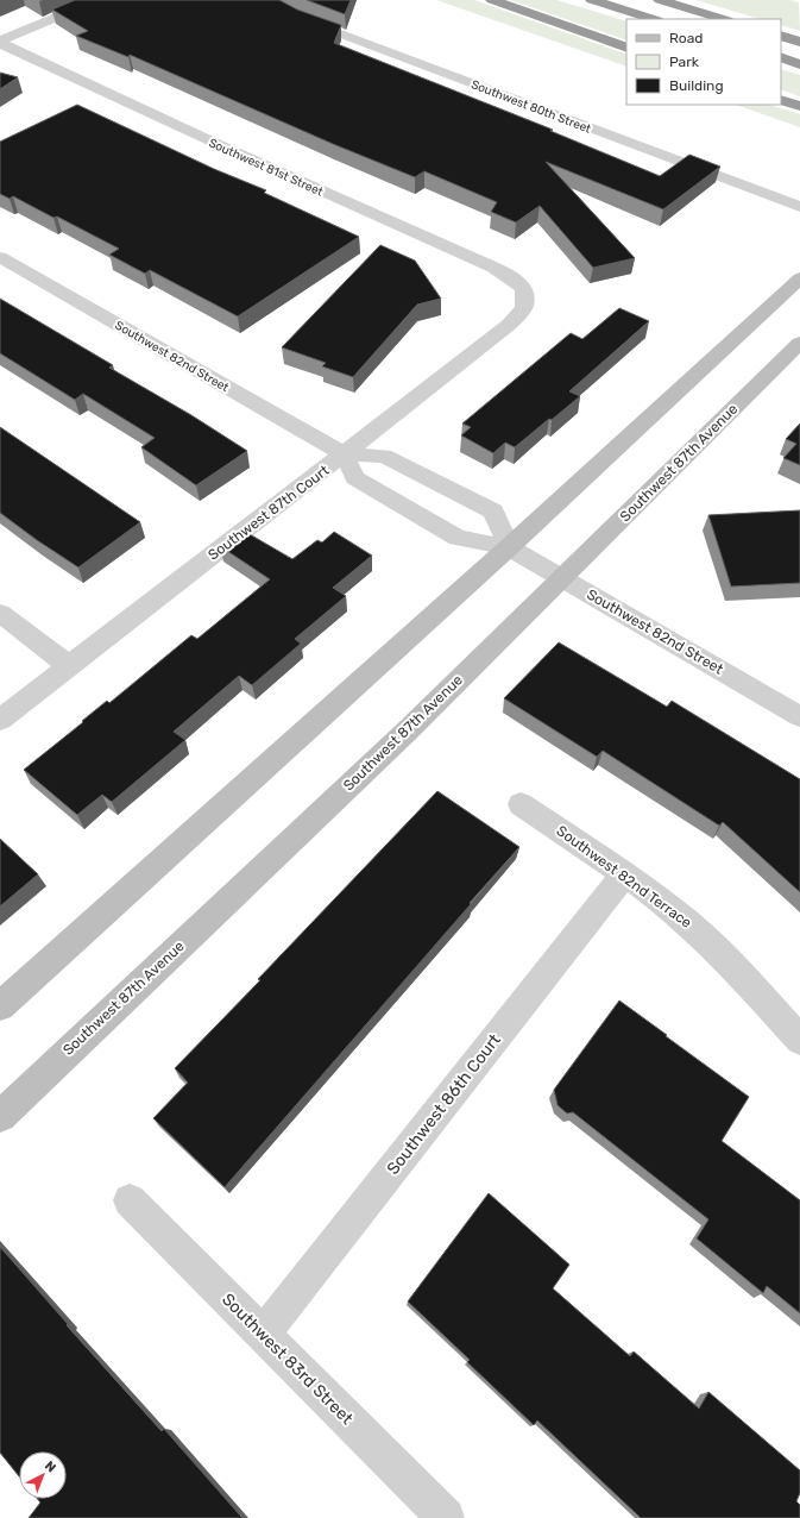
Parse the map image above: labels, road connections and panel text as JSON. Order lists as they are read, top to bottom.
{
  "streets": {
    "main road": ["Southwest 87th Avenue"],
    "street": [
      "Southwest 80th Street",
      "Southwest 81st Street",
      "Southwest 82nd Street",
      "Southwest 87th Court",
      "Southwest 82nd Terrace",
      "Southwest 86th Court",
      "Southwest 83rd Street"
    ]
  },
  "crossings": [
    ["Southwest 81st Street", "Southwest 87th Court"],
    ["Southwest 82nd Street", "Southwest 87th Avenue"],
    ["Southwest 82nd Street", "Southwest 87th Court"],
    ["Southwest 82nd Terrace", "Southwest 86th Court"],
    ["Southwest 86th Court", "Southwest 83rd Street"]
  ],
  "legend": ["Road", "Park", "Building"],
  "north": "top right"
}
